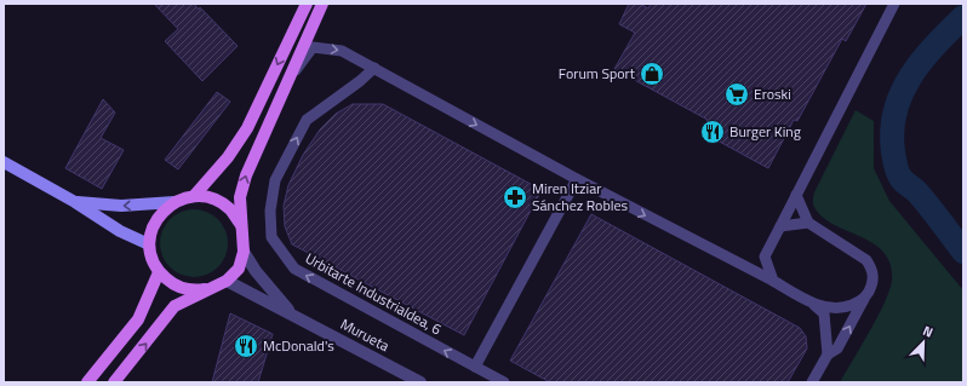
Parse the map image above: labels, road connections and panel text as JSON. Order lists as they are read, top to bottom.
{
  "streets": {
    "street": ["Urbitarte Industrialdea, 6", "Murueta"]
  },
  "places": {
    "shop": ["Forum Sport"],
    "supermarket": ["Eroski"],
    "restaurant": ["Burger King", "McDonald's"],
    "pharmacy": ["Miren Itziar Sánchez Robles"]
  },
  "north": "top right"
}
